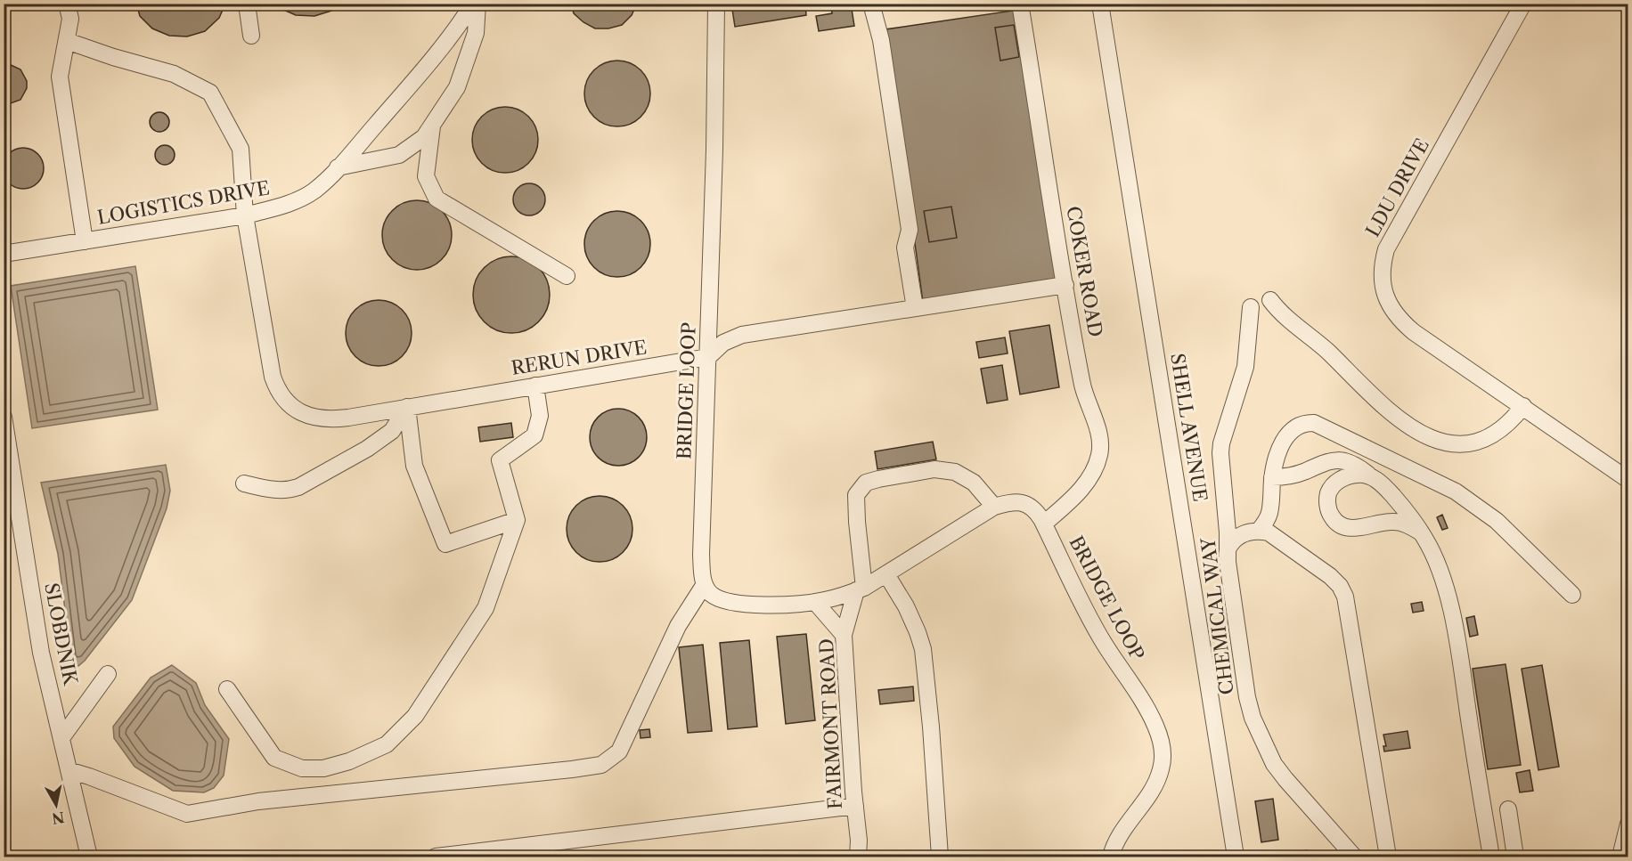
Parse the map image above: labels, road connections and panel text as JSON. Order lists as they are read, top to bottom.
{
  "streets": {
    "street": [
      "LDU DRIVE",
      "LOGISTICS DRIVE",
      "COKER ROAD",
      "RERUN DRIVE",
      "BRIDGE LOOP",
      "SHELL AVENUE",
      "CHEMICAL WAY",
      "SLOBDNIK",
      "FAIRMONT ROAD"
    ]
  },
  "crossings": [
    ["LOGISTICS DRIVE", "RERUN DRIVE"],
    ["COKER ROAD", "RERUN DRIVE"],
    ["COKER ROAD", "BRIDGE LOOP"],
    ["RERUN DRIVE", "BRIDGE LOOP"],
    ["BRIDGE LOOP", "FAIRMONT ROAD"]
  ],
  "north": "bottom"
}
